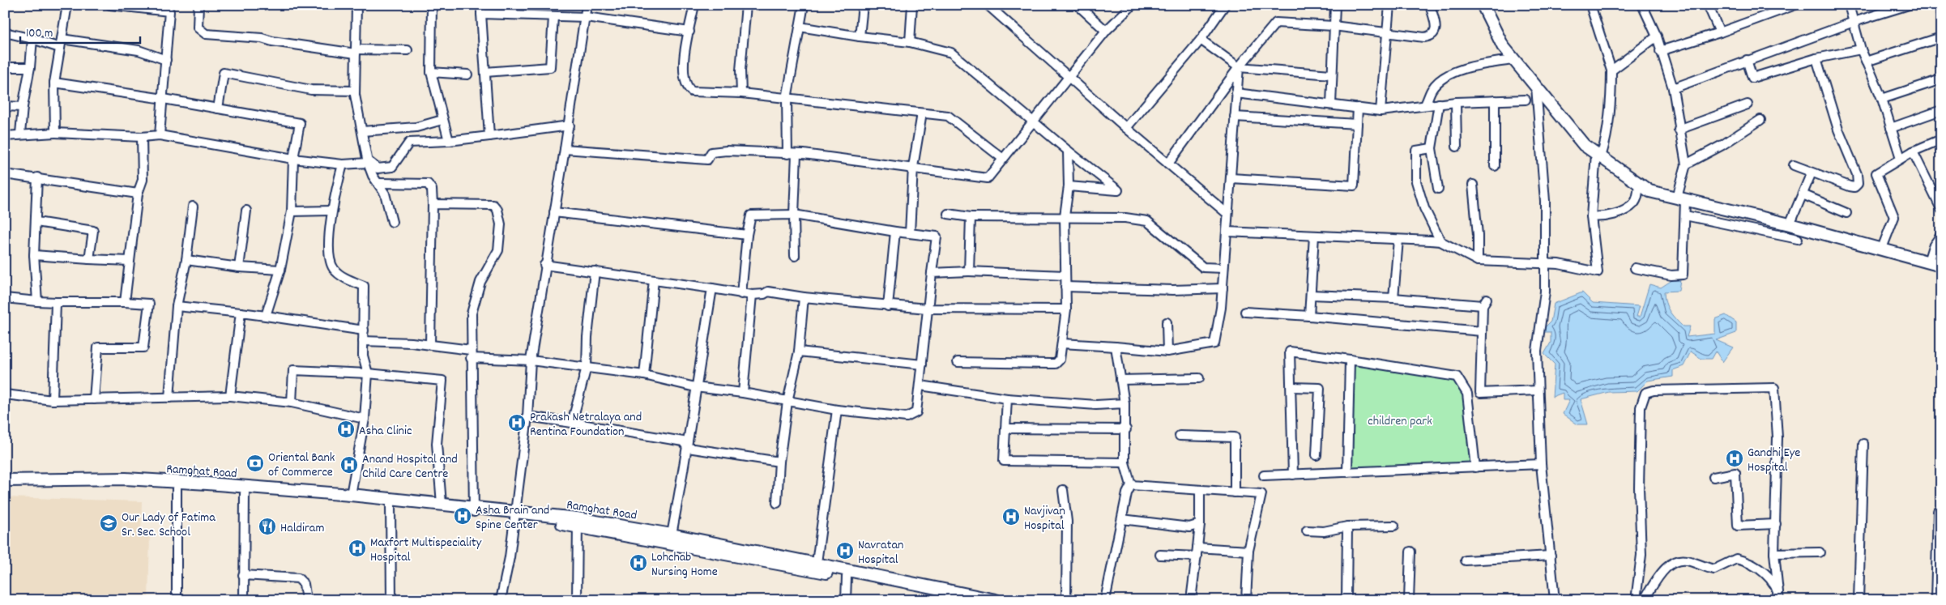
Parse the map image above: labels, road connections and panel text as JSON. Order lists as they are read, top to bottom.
{
  "streets": {
    "main road": ["Ramghat Road"]
  },
  "parks": ["children park"],
  "places": {
    "hospital": [
      "Prakash Netralaya and Rentina Foundation",
      "Asha Clinic",
      "Gandhi Eye Hospital",
      "Anand Hospital and Child Care Centre",
      "Asha Brain and Spine Center",
      "Navjivan Hospital",
      "Maxfort Multispeciality Hospital",
      "Navratan Hospital",
      "Lohchab Nursing Home"
    ],
    "bank": ["Oriental Bank of Commerce"],
    "school or university": ["Our Lady of Fatima Sr. Sec. School"],
    "restaurant": ["Haldiram"]
  },
  "scale_bar": "100 m"
}
